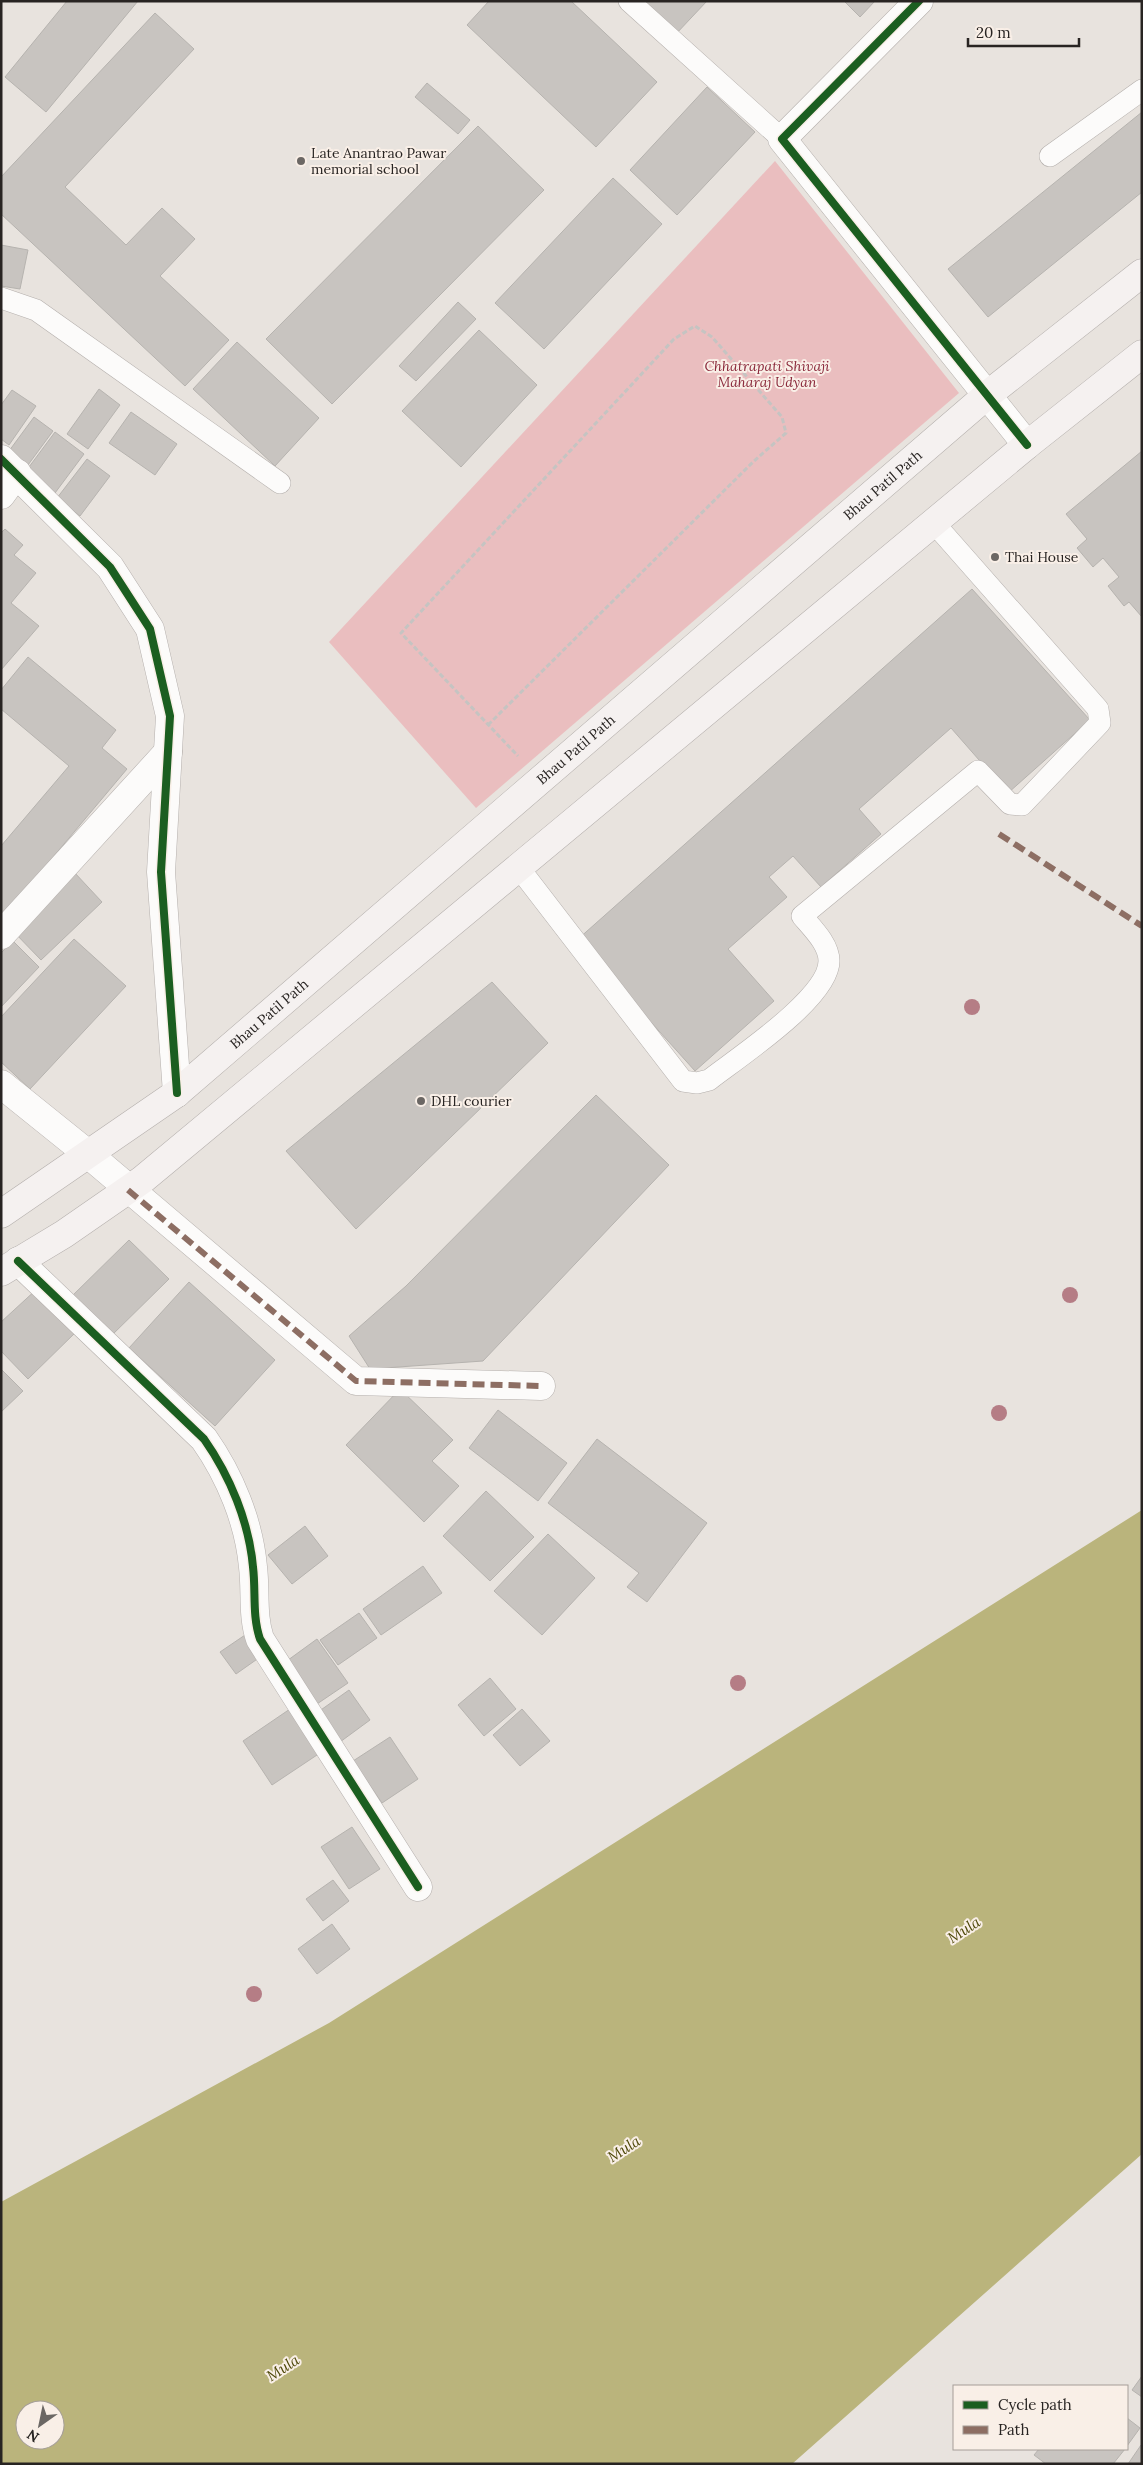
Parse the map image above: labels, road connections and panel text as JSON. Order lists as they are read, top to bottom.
{
  "streets": {
    "main road": ["Bhau Patil Path"]
  },
  "water": ["Mula"],
  "parks": ["Chhatrapati Shivaji Maharaj Udyan"],
  "places": ["Late Anantrao Pawar memorial school", "Thai House", "DHL courier"],
  "legend": ["Cycle path", "Path"],
  "scale_bar": "20 m",
  "north": "bottom left"
}
